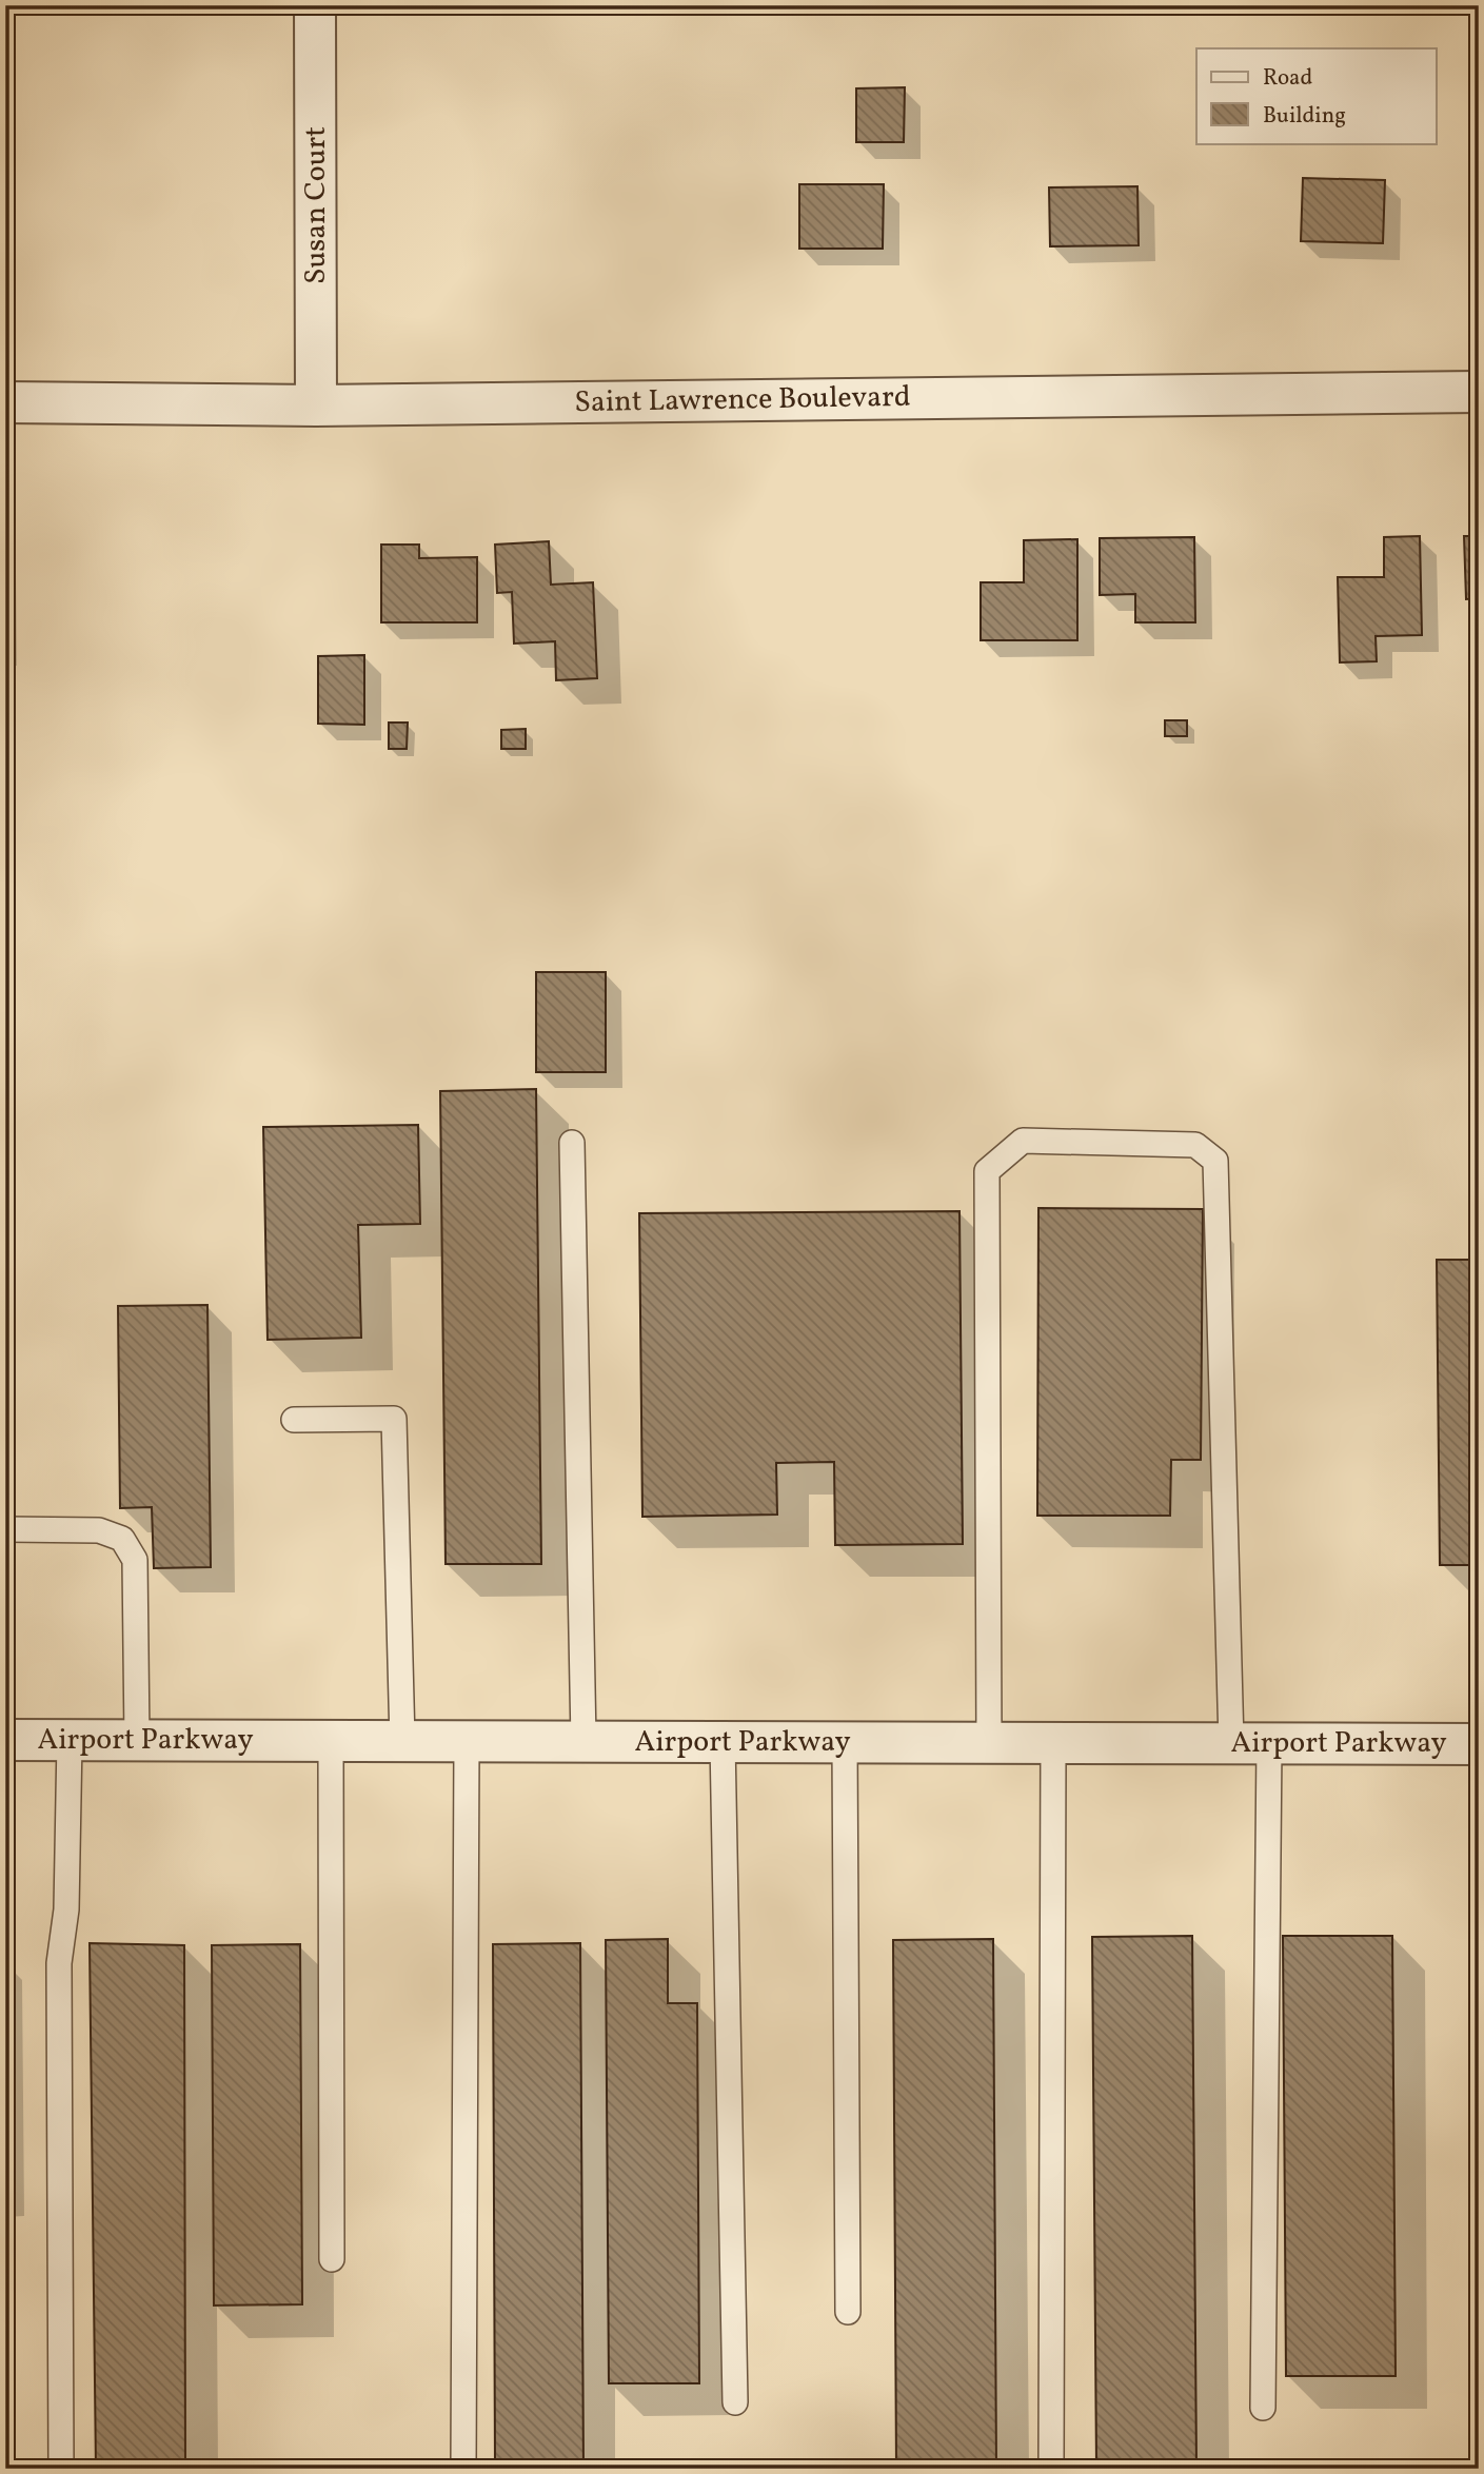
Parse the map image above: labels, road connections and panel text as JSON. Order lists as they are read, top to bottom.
{
  "streets": {
    "street": ["Susan Court", "Saint Lawrence Boulevard", "Airport Parkway"]
  },
  "crossings": [
    ["Susan Court", "Saint Lawrence Boulevard"]
  ],
  "legend": ["Road", "Building"]
}
